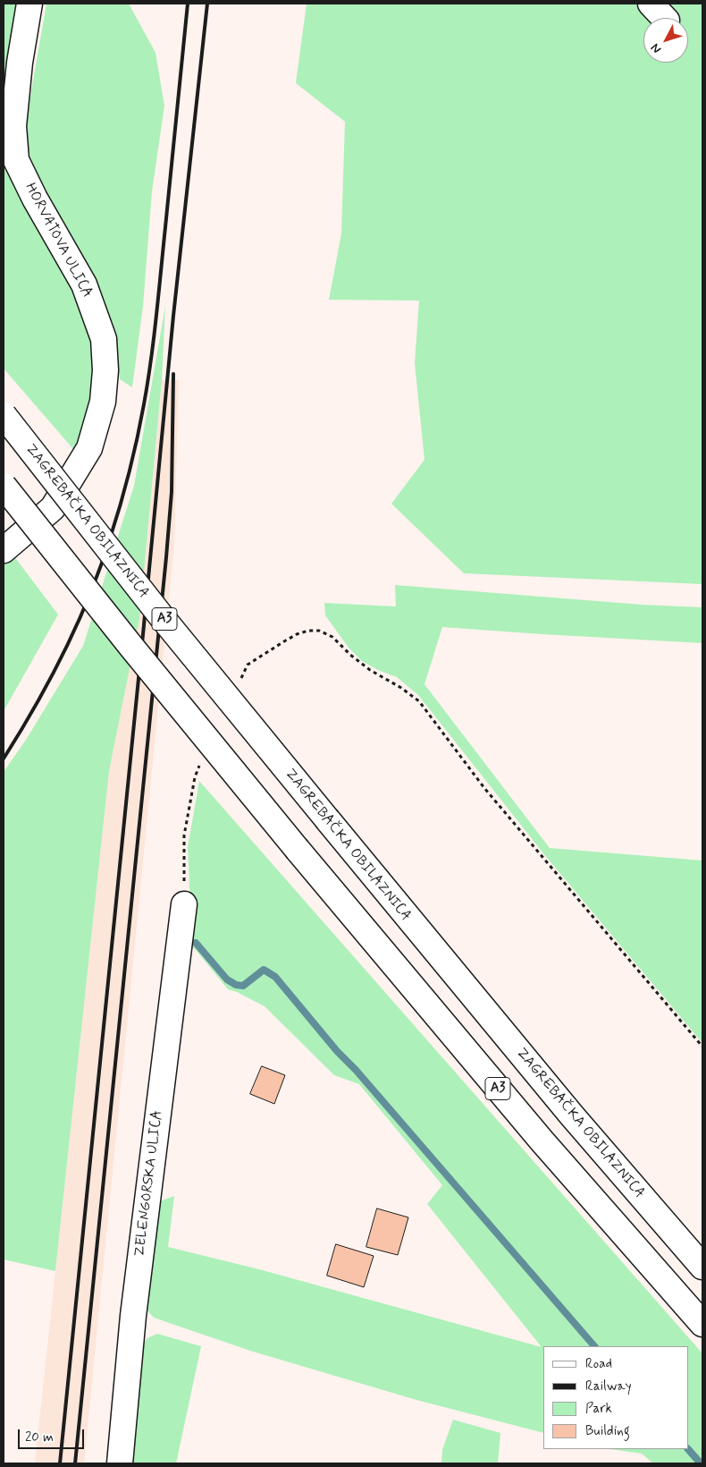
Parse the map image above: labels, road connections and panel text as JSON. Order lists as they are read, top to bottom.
{
  "streets": {
    "main road": [
      "HORVATOVA ULICA",
      "ZAGREBAČKA OBILAZNICA",
      "A3",
      "ZELENGORSKA ULICA"
    ]
  },
  "legend": [
    "Road",
    "Railway",
    "Park",
    "Building"
  ],
  "scale_bar": "20 m",
  "north": "bottom left"
}
